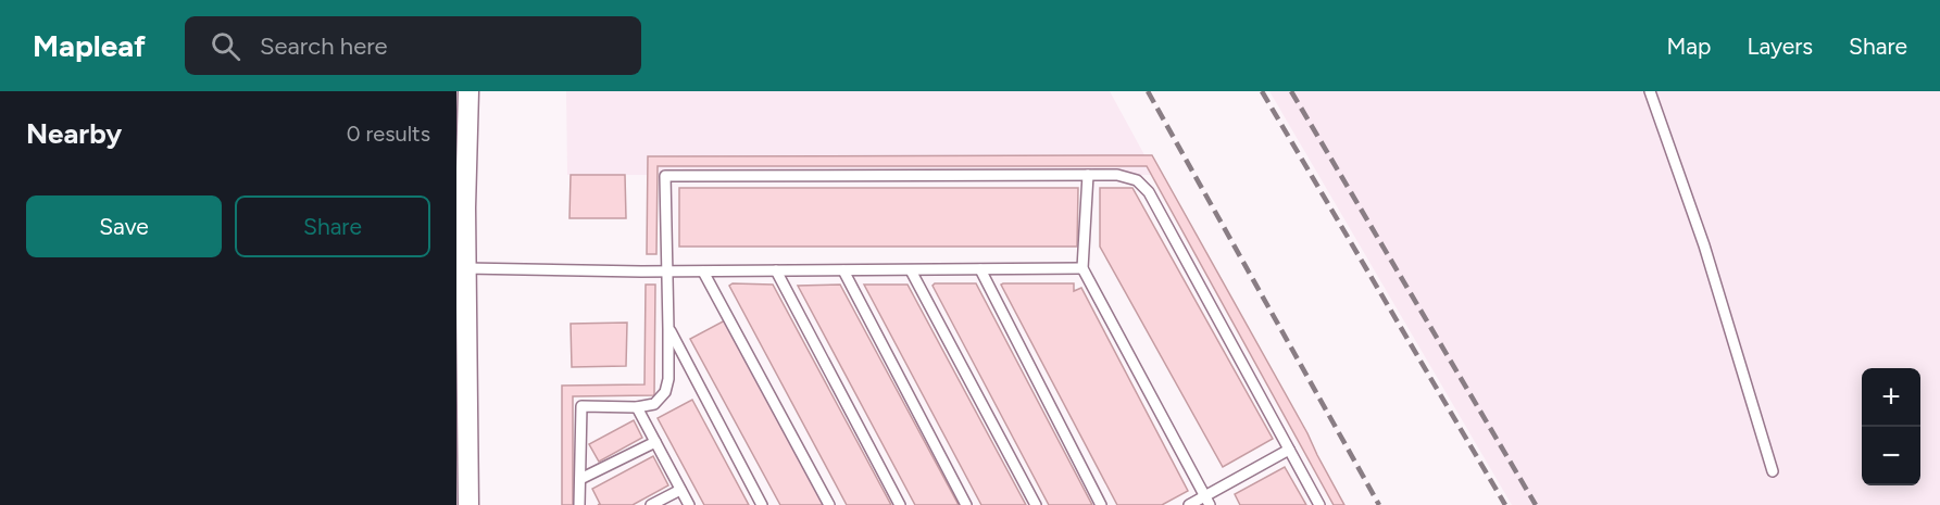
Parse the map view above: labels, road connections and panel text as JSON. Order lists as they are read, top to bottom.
{
  "page": {
    "header": "Mapleaf",
    "search": "Search here",
    "nav": ["Map", "Layers", "Share"],
    "heading": ["Nearby", "0 results"],
    "buttons": ["Save", "Share"],
    "map_buttons": ["+", "−"]
  }
}
